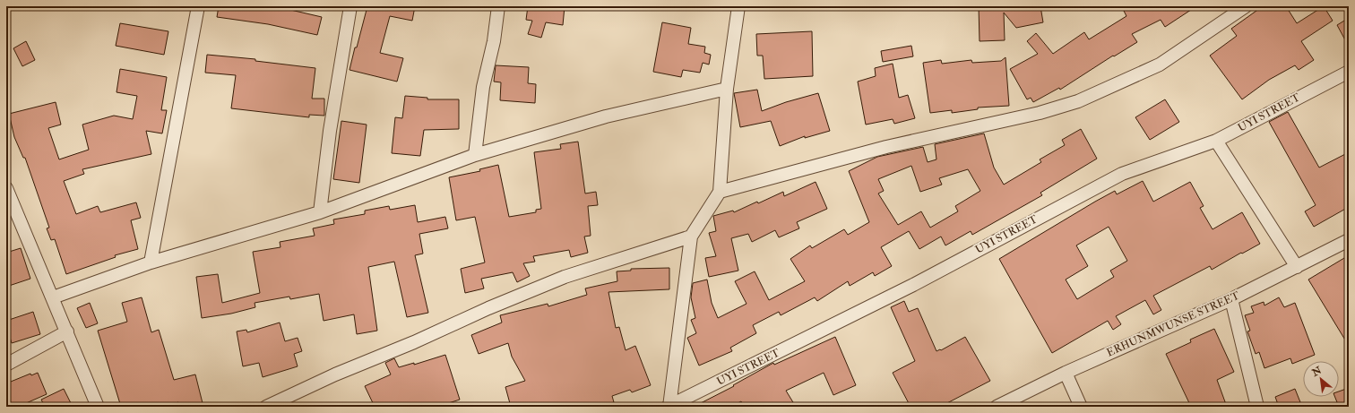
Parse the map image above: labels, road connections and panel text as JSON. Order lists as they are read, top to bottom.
{
  "streets": {
    "street": ["UYI STREET", "ERHUNMWUNSE STREET"]
  },
  "north": "top left"
}
